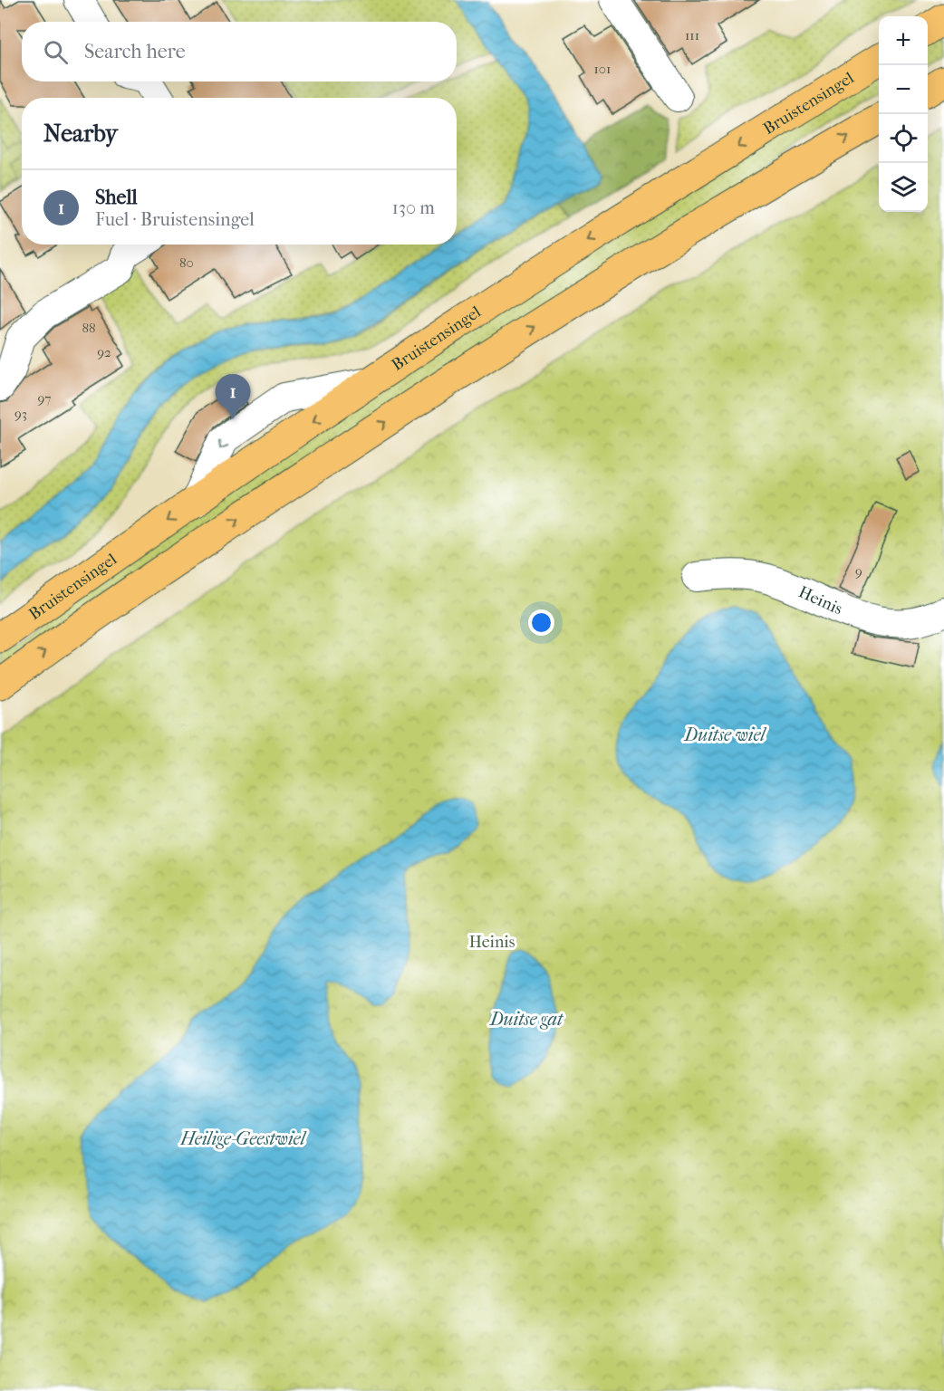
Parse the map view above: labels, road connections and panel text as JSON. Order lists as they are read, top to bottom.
{
  "streets": {
    "main road": ["Bruistensingel"],
    "street": ["Heinis"]
  },
  "water": ["Duitse wiel", "Duitse gat", "Heilige-Geestwiel"],
  "parks": ["Heinis"],
  "house_numbers": [
    "111",
    "101",
    "80",
    "88",
    "92",
    "97",
    "93",
    "9"
  ],
  "page": {
    "map_buttons": ["+", "−"],
    "search": "Search here",
    "heading": "Nearby",
    "list": [
      {
        "mark": "1",
        "name": "Shell",
        "note": "Fuel · Bruistensingel",
        "value": "130 m"
      }
    ],
    "pins": "1"
  }
}
